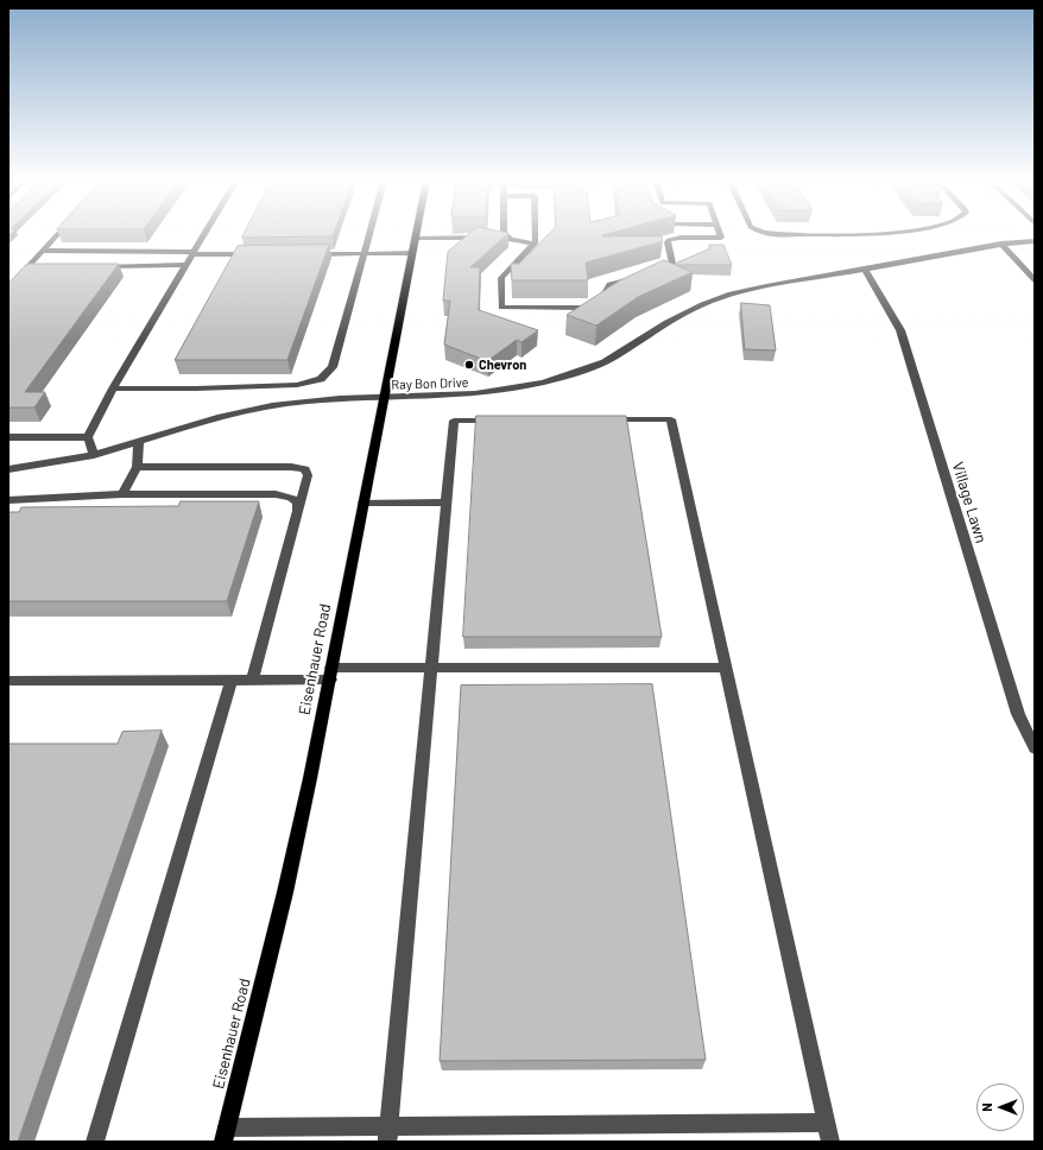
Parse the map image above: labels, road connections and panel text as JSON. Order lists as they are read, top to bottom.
{
  "streets": {
    "main road": ["Eisenhauer Road"],
    "street": ["Ray Bon Drive", "Village Lawn"]
  },
  "crossings": [
    ["Ray Bon Drive", "Village Lawn"],
    ["Ray Bon Drive", "Eisenhauer Road"]
  ],
  "places": ["Chevron"],
  "north": "left"
}
